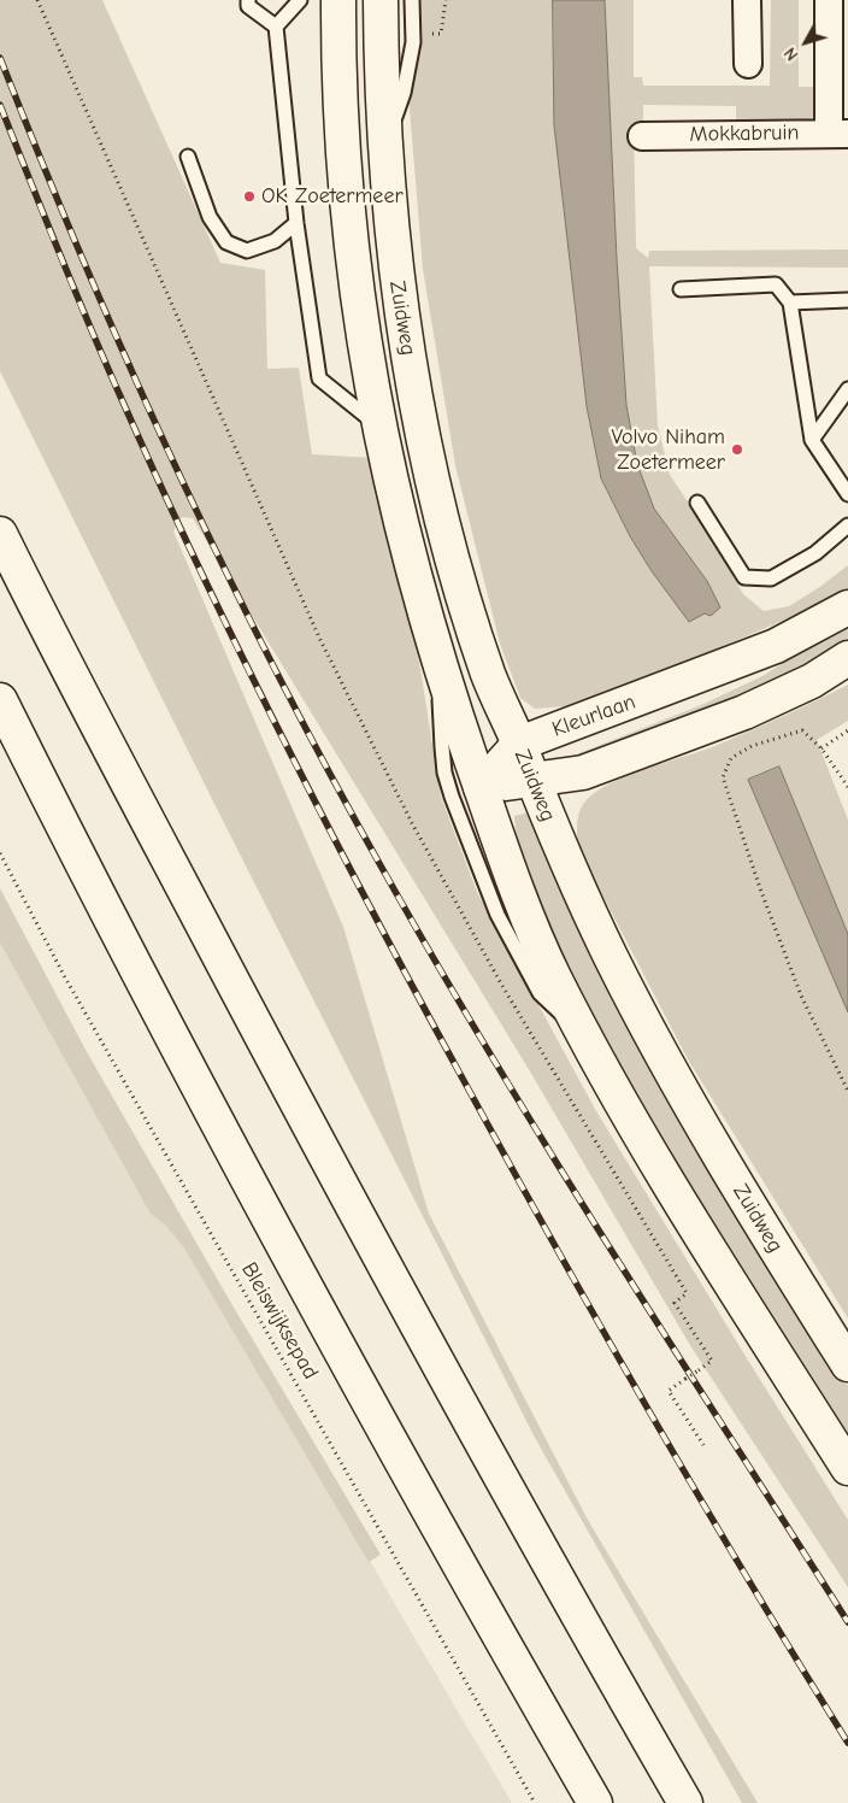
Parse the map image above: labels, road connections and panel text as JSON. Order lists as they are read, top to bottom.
{
  "streets": {
    "main road": ["Zuidweg", "Kleurlaan"],
    "street": ["Mokkabruin"],
    "path": ["Bleiswijksepad"]
  },
  "crossings": [
    ["Zuidweg", "Kleurlaan"]
  ],
  "places": ["OK Zoetermeer", "Volvo Niham Zoetermeer"],
  "north": "bottom left"
}
